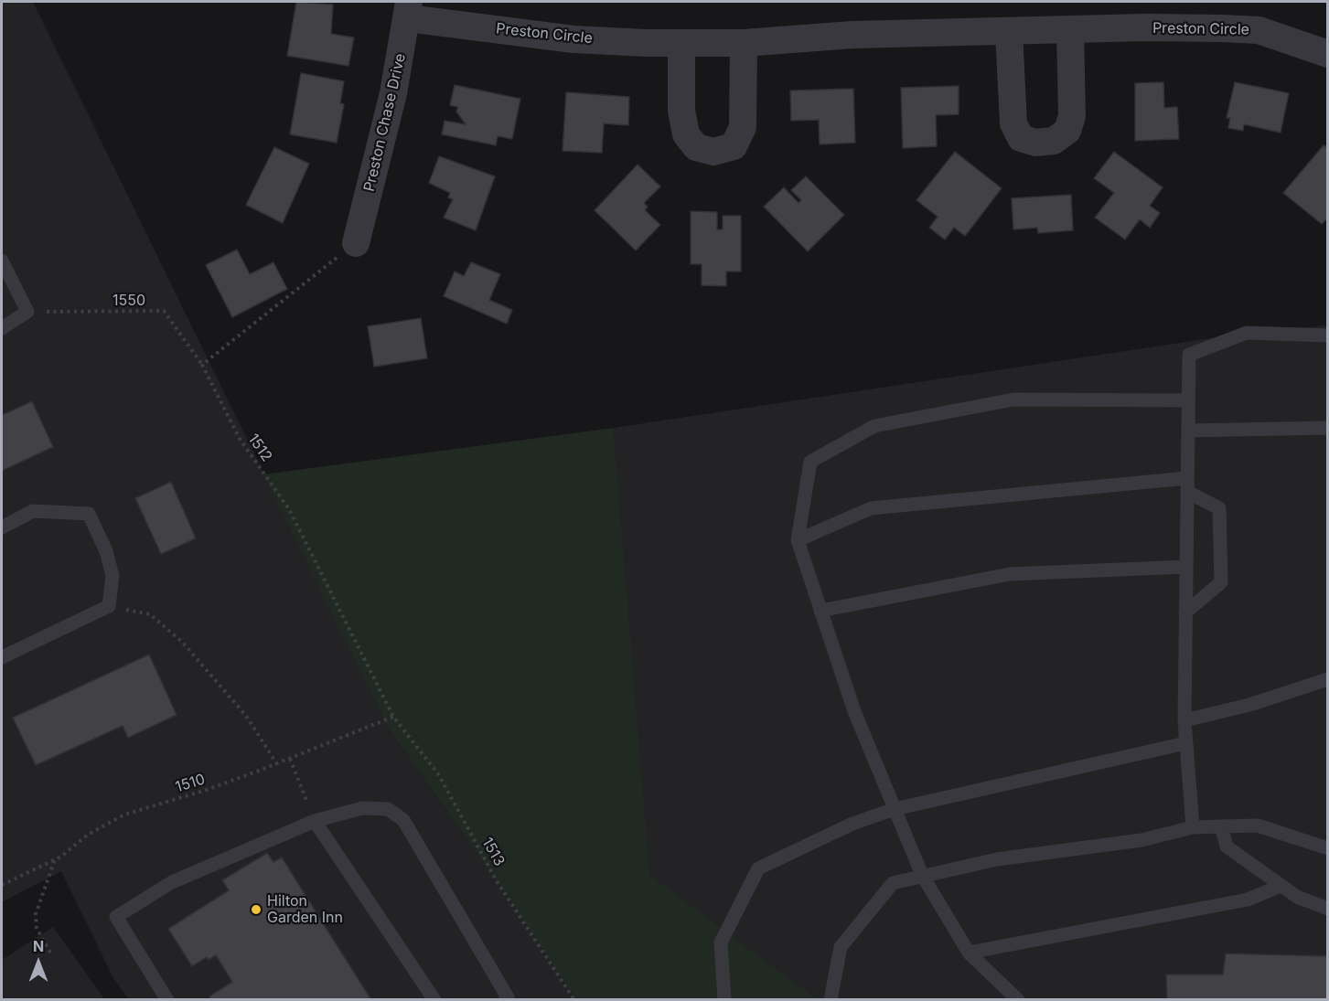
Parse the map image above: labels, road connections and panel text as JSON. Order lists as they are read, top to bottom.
{
  "streets": {
    "street": ["Preston Circle", "Preston Chase Drive"],
    "path": [
      "1550",
      "1512",
      "1510",
      "1513"
    ]
  },
  "crossings": [
    ["Preston Circle", "Preston Chase Drive"],
    ["1550", "1512"],
    ["1512", "1510"],
    ["1512", "1513"],
    ["1510", "1513"]
  ],
  "places": ["Hilton Garden Inn"],
  "north": "top"
}
